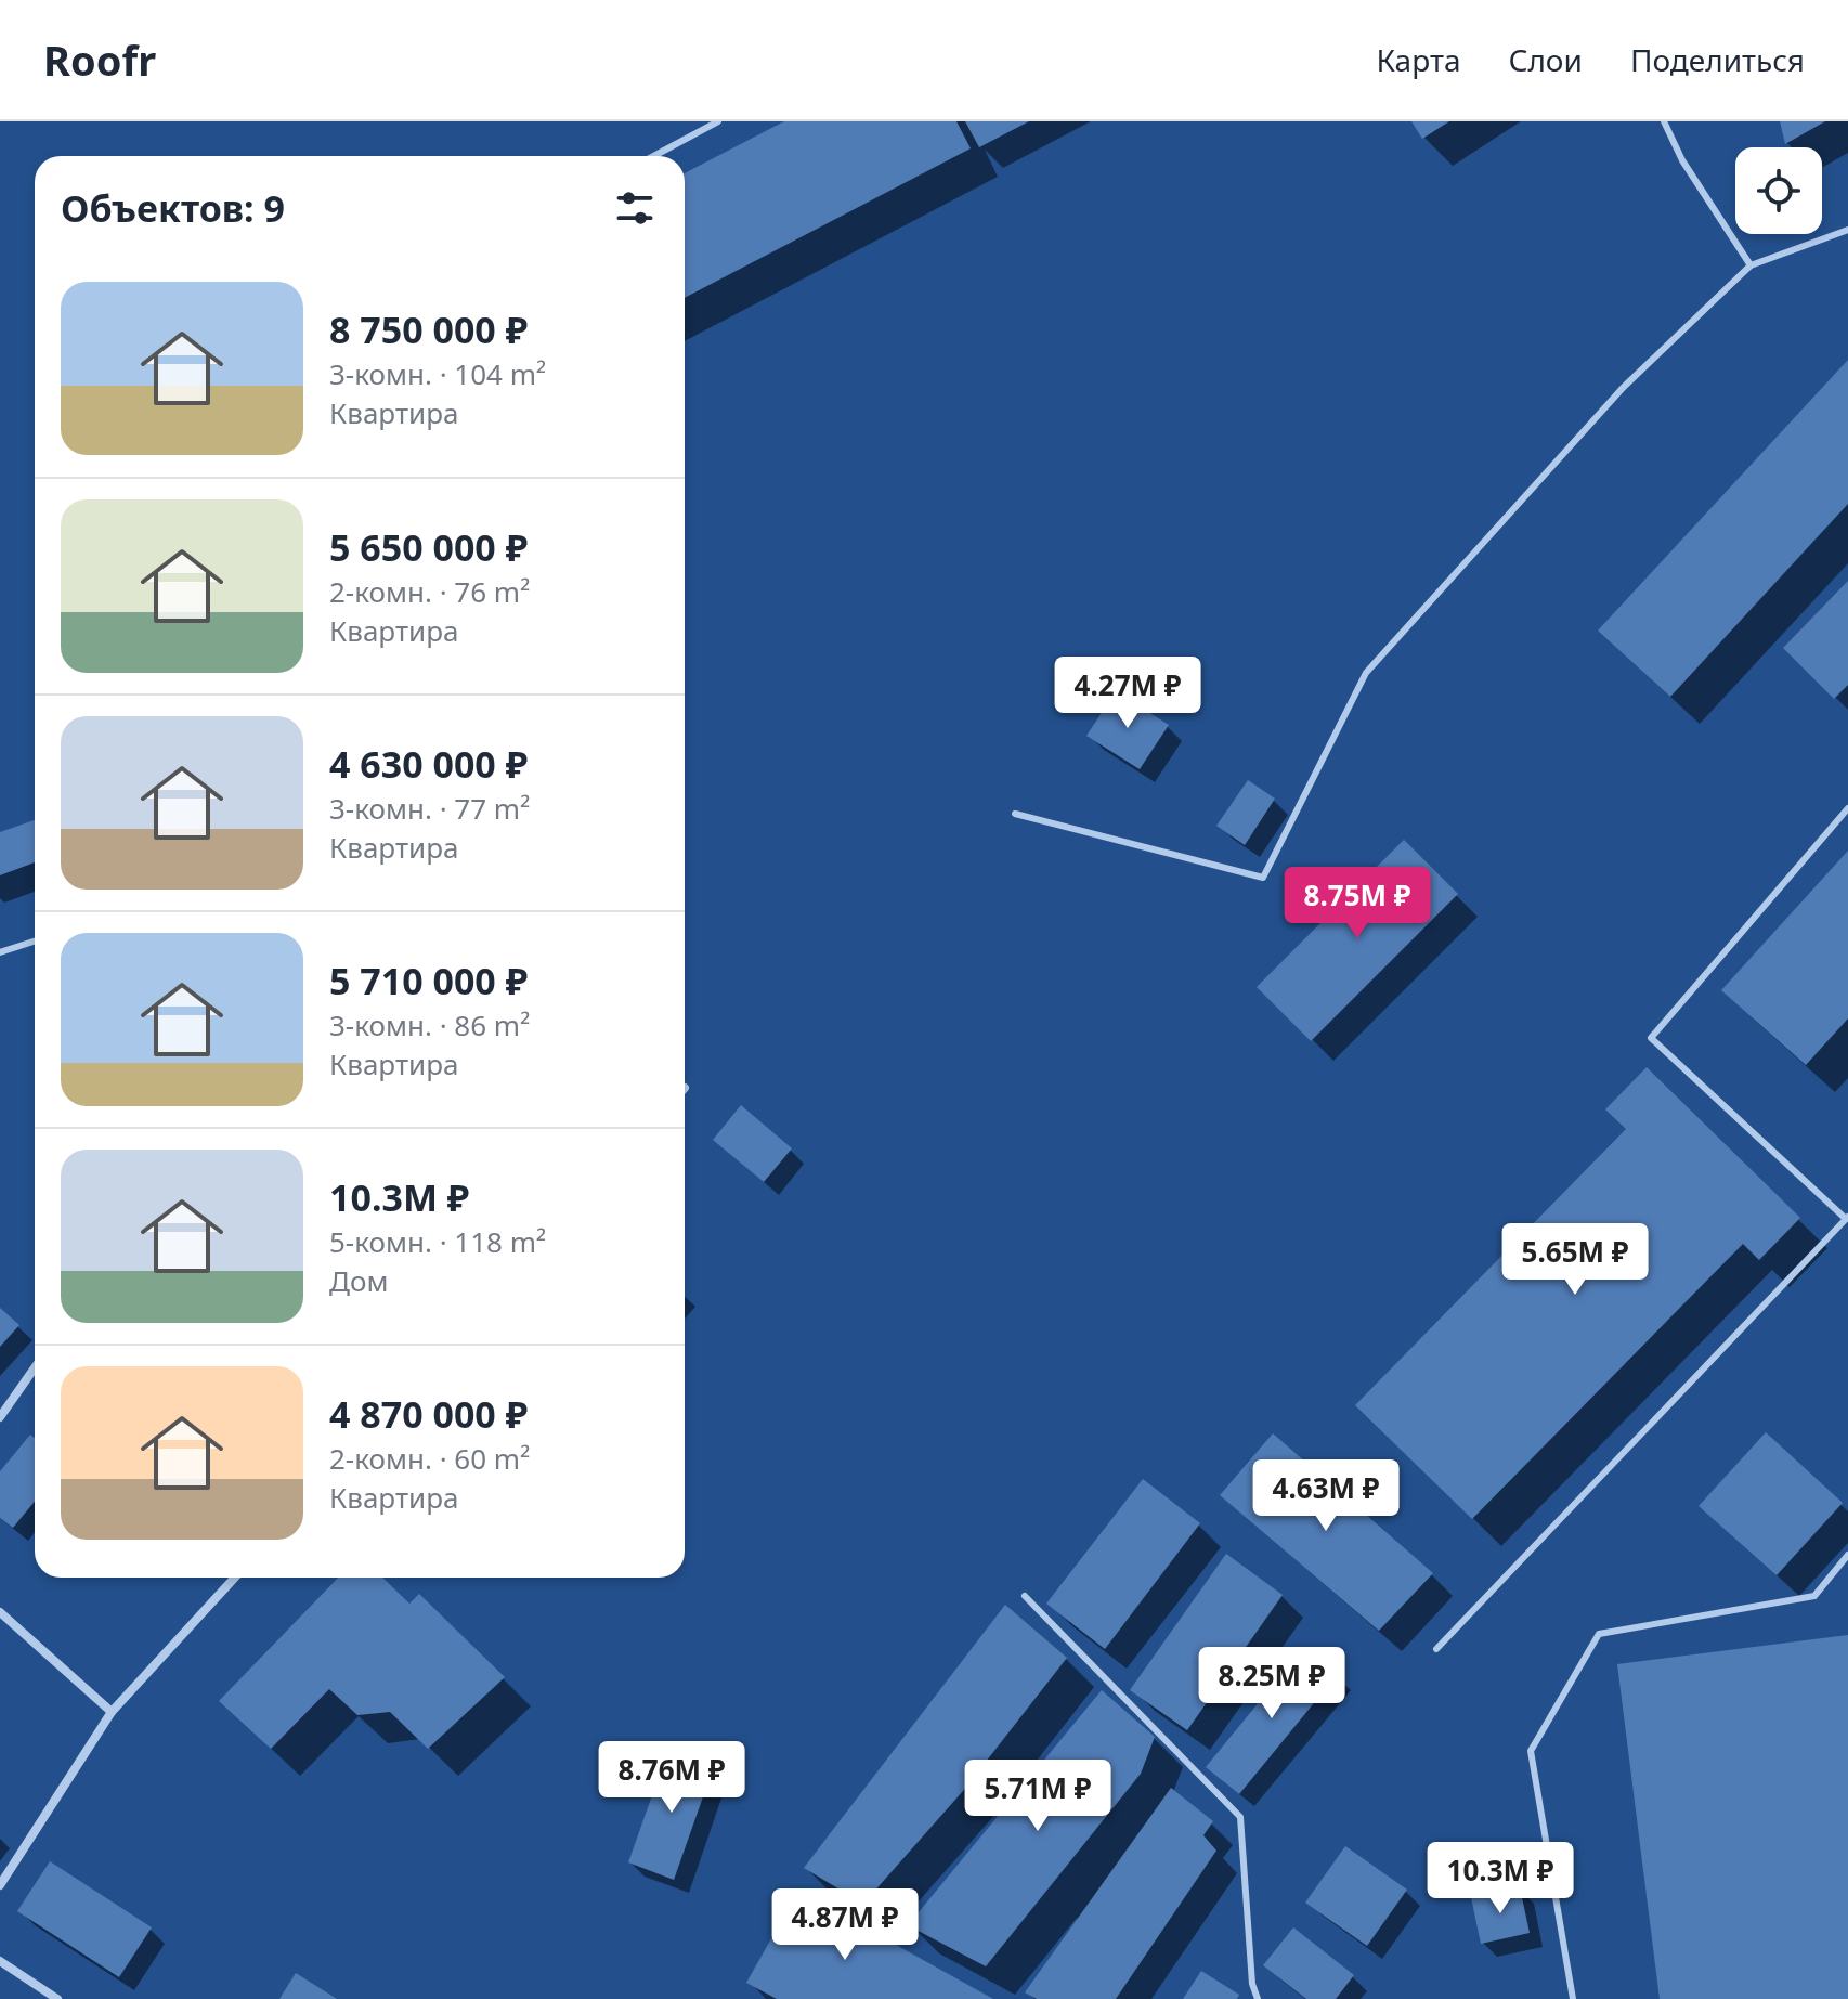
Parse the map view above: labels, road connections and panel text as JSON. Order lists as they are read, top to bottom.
{
  "page": {
    "header": "Roofr",
    "nav": ["Карта", "Слои", "Поделиться"],
    "heading": "Объектов: 9",
    "list": [
      {
        "name": "8 750 000 ₽",
        "note": "3-комн. · 104 m² · Квартира"
      },
      {
        "name": "5 650 000 ₽",
        "note": "2-комн. · 76 m² · Квартира"
      },
      {
        "name": "4 630 000 ₽",
        "note": "3-комн. · 77 m² · Квартира"
      },
      {
        "name": "5 710 000 ₽",
        "note": "3-комн. · 86 m² · Квартира"
      },
      {
        "name": "10.3M ₽",
        "note": "5-комн. · 118 m² · Дом"
      },
      {
        "name": "4 870 000 ₽",
        "note": "2-комн. · 60 m² · Квартира"
      }
    ],
    "price": [
      "4.27M ₽",
      "8.75M ₽",
      "5.65M ₽",
      "4.63M ₽",
      "8.25M ₽",
      "8.76M ₽",
      "5.71M ₽",
      "10.3M ₽",
      "4.87M ₽"
    ]
  }
}
